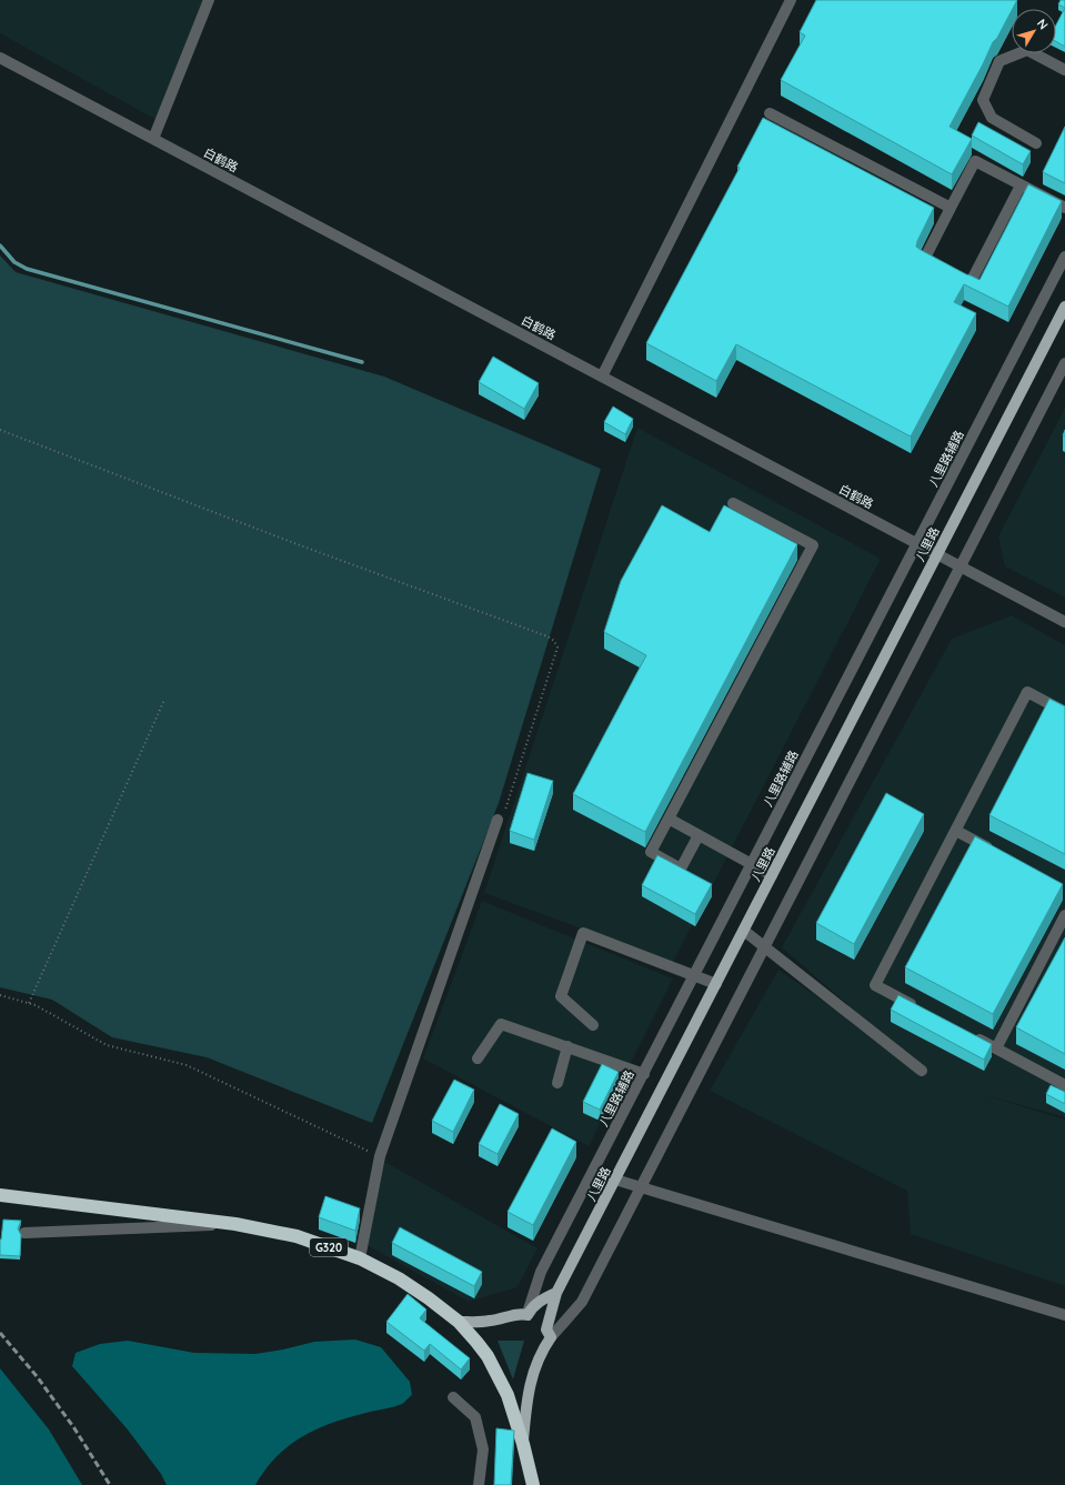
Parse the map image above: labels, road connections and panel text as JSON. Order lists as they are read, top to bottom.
{
  "streets": {
    "highway": ["G320"],
    "main road": ["八里路"],
    "street": ["白鹤路", "八里路辅路"]
  },
  "crossings": [
    ["白鹤路", "八里路辅路"],
    ["白鹤路", "八里路"]
  ],
  "north": "top right"
}
